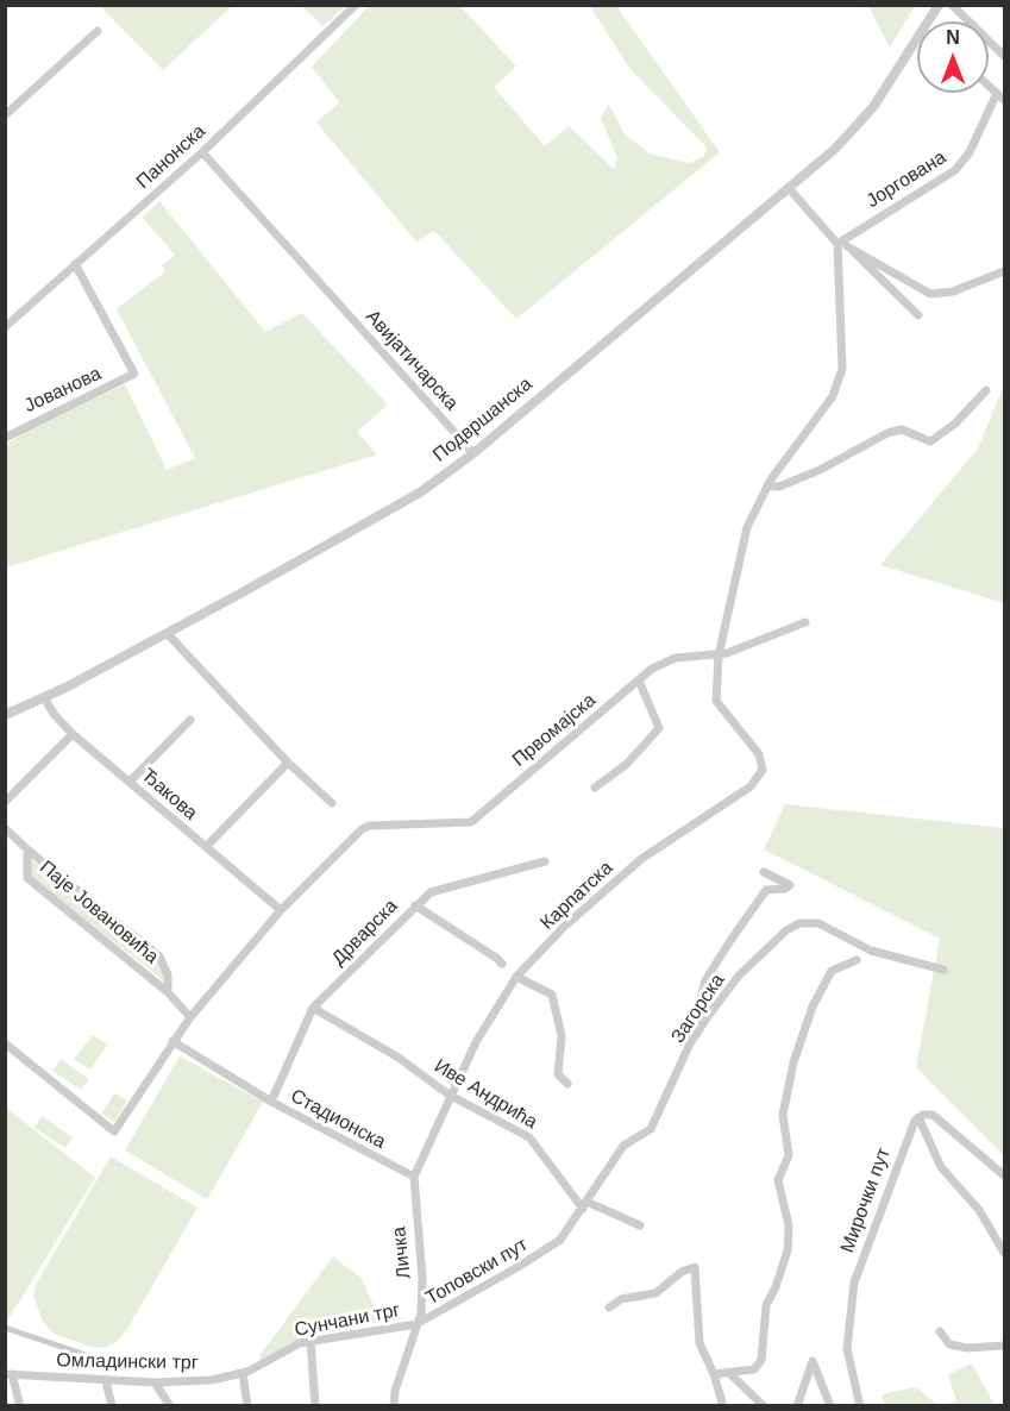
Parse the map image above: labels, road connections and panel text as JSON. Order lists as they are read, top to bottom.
{
  "streets": {
    "street": [
      "Панонска",
      "Јоргована",
      "Авијатичарска",
      "Јованова",
      "Подвршанска",
      "Првомајска",
      "Ђакова",
      "Карпатска",
      "Паје Јовановића",
      "Дрварска",
      "Загорска",
      "Иве Андрића",
      "Стадионска",
      "Мирочки пут",
      "Личка",
      "Топовски пут",
      "Сунчани трг",
      "Омладински трг"
    ]
  },
  "crossings": [
    ["Панонска", "Авијатичарска"],
    ["Панонска", "Јованова"],
    ["Авијатичарска", "Подвршанска"],
    ["Подвршанска", "Ђакова"],
    ["Првомајска", "Ђакова"],
    ["Првомајска", "Карпатска"],
    ["Првомајска", "Паје Јовановића"],
    ["Првомајска", "Стадионска"],
    ["Карпатска", "Иве Андрића"],
    ["Дрварска", "Иве Андрића"],
    ["Дрварска", "Стадионска"],
    ["Загорска", "Иве Андрића"],
    ["Загорска", "Топовски пут"],
    ["Стадионска", "Личка"],
    ["Личка", "Топовски пут"],
    ["Личка", "Сунчани трг"],
    ["Топовски пут", "Сунчани трг"],
    ["Сунчани трг", "Омладински трг"]
  ],
  "north": "top"
}
